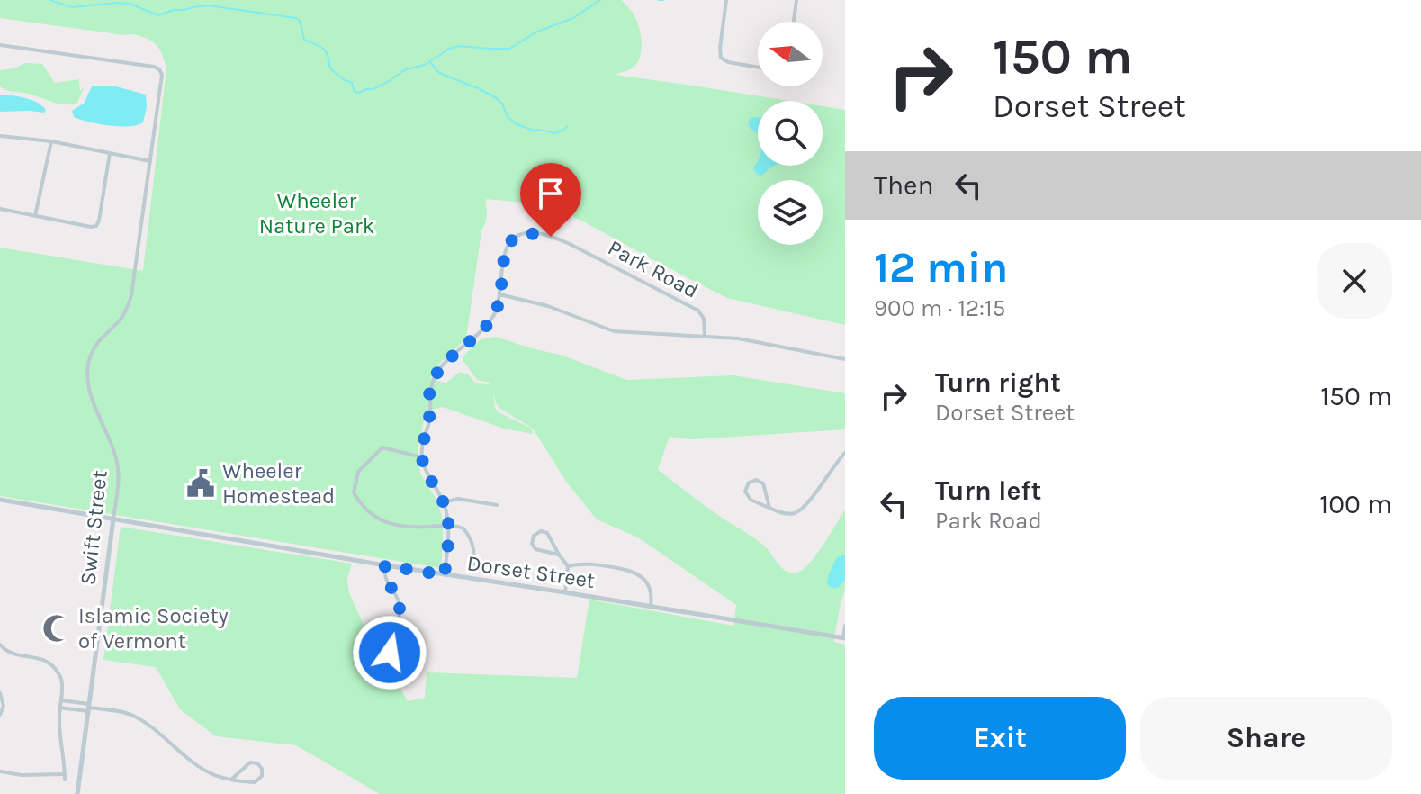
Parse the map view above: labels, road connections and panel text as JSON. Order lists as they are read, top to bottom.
{
  "streets": {
    "street": ["Park Road", "Swift Street", "Dorset Street"]
  },
  "crossings": [
    ["Swift Street", "Dorset Street"]
  ],
  "parks": ["Wheeler Nature Park"],
  "places": {
    "public building": ["Wheeler Homestead"],
    "mosque": ["Islamic Society of Vermont"]
  },
  "north": "left",
  "page": {
    "turn": ["150 m", "Dorset Street"],
    "then": "Then",
    "heading": ["12 min", "900 m · 12:15"],
    "list": [
      {
        "name": "Turn right",
        "note": "Dorset Street",
        "value": "150 m"
      },
      {
        "name": "Turn left",
        "note": "Park Road",
        "value": "100 m"
      }
    ],
    "buttons": ["Exit", "Share"]
  }
}
